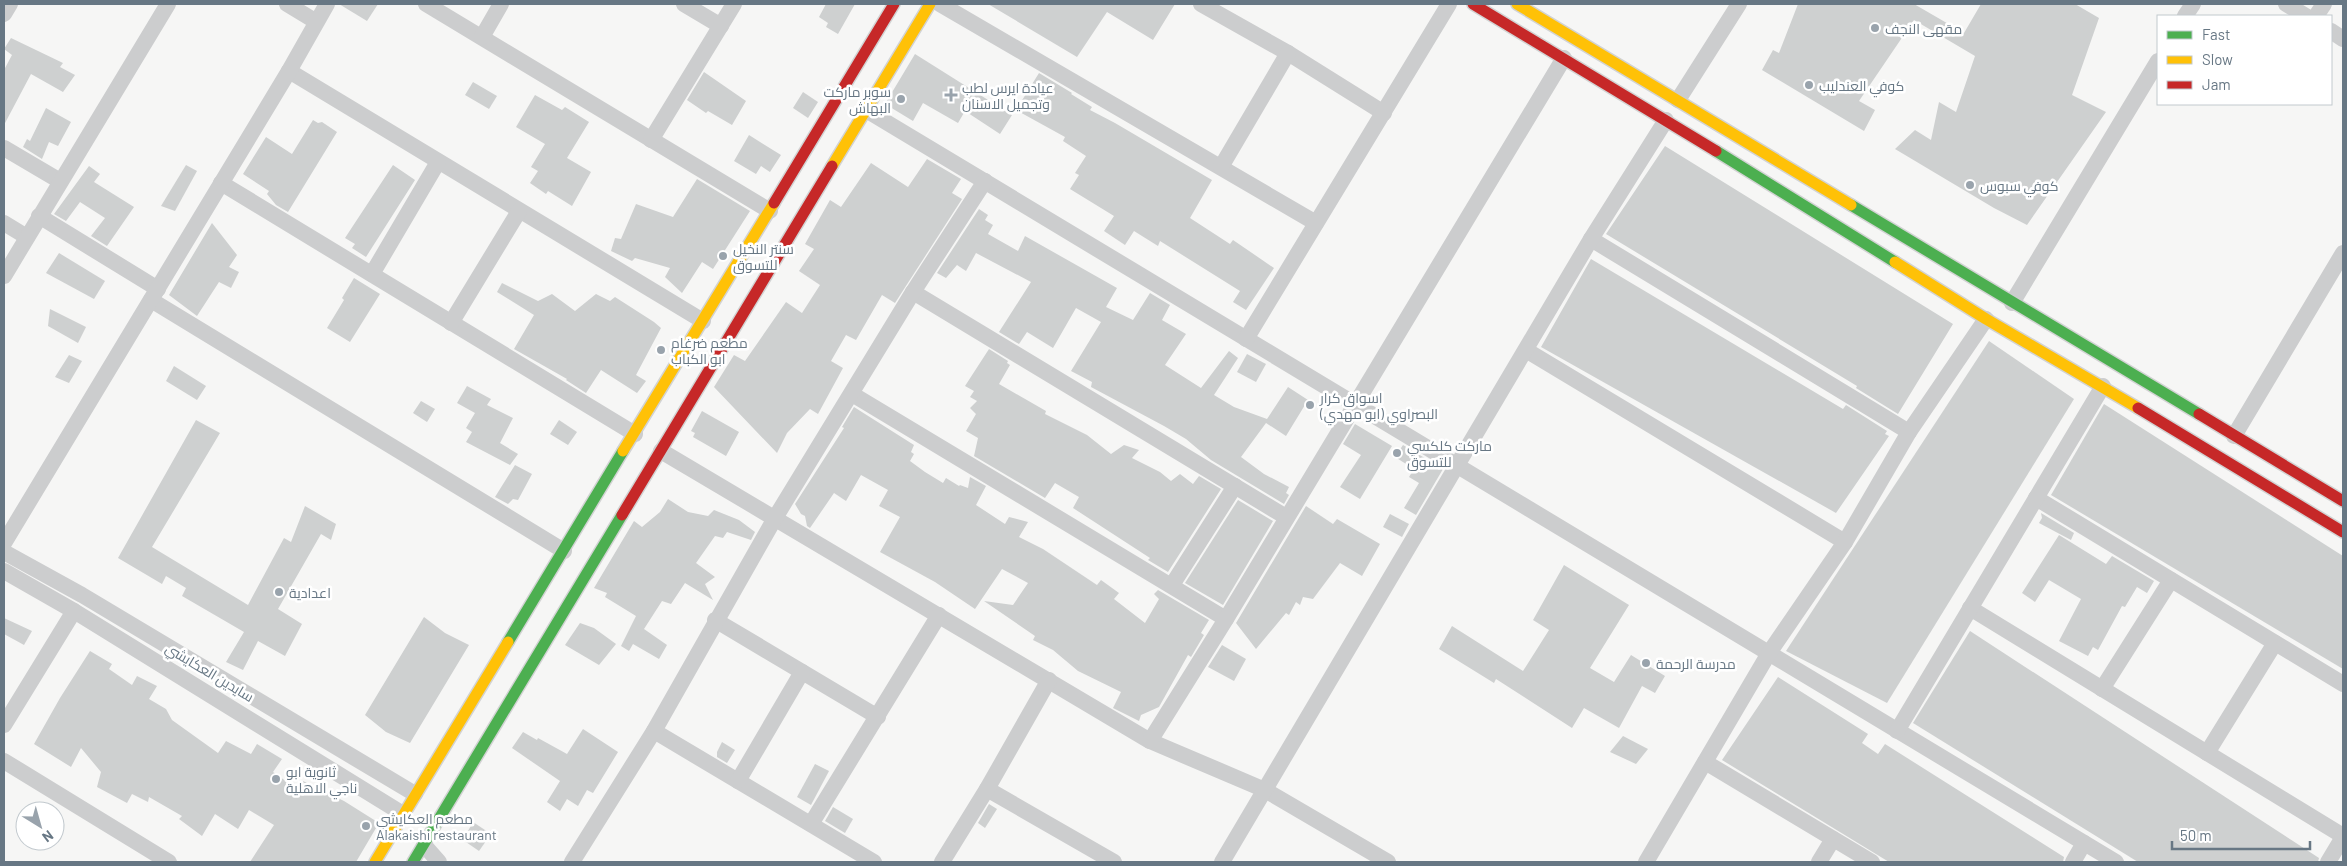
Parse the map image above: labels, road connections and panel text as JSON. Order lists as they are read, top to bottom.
{
  "streets": {
    "street": ["سايدين العكايشي"]
  },
  "places": {
    "other": [
      "مقهى النجف",
      "كوفي العندليب",
      "سوبر ماركت البهاش",
      "كوفي سبوس",
      "سنتر النخيل للتسوق",
      "مطعم ضرغام ابو الكباب",
      "اسواق كرار البصراوي (ابو مهدي)",
      "ماركت كلكسي للتسوق",
      "اعدادية",
      "مدرسة الرحمة",
      "ثانوية ابو ناجي الاهلية",
      "مطعم العكايشي Alakaishi restaurant"
    ],
    "health": ["عيادة ايرس لطب وتجميل الاسنان"]
  },
  "legend": ["Fast", "Slow", "Jam"],
  "scale_bar": "50 m",
  "north": "bottom right"
}
